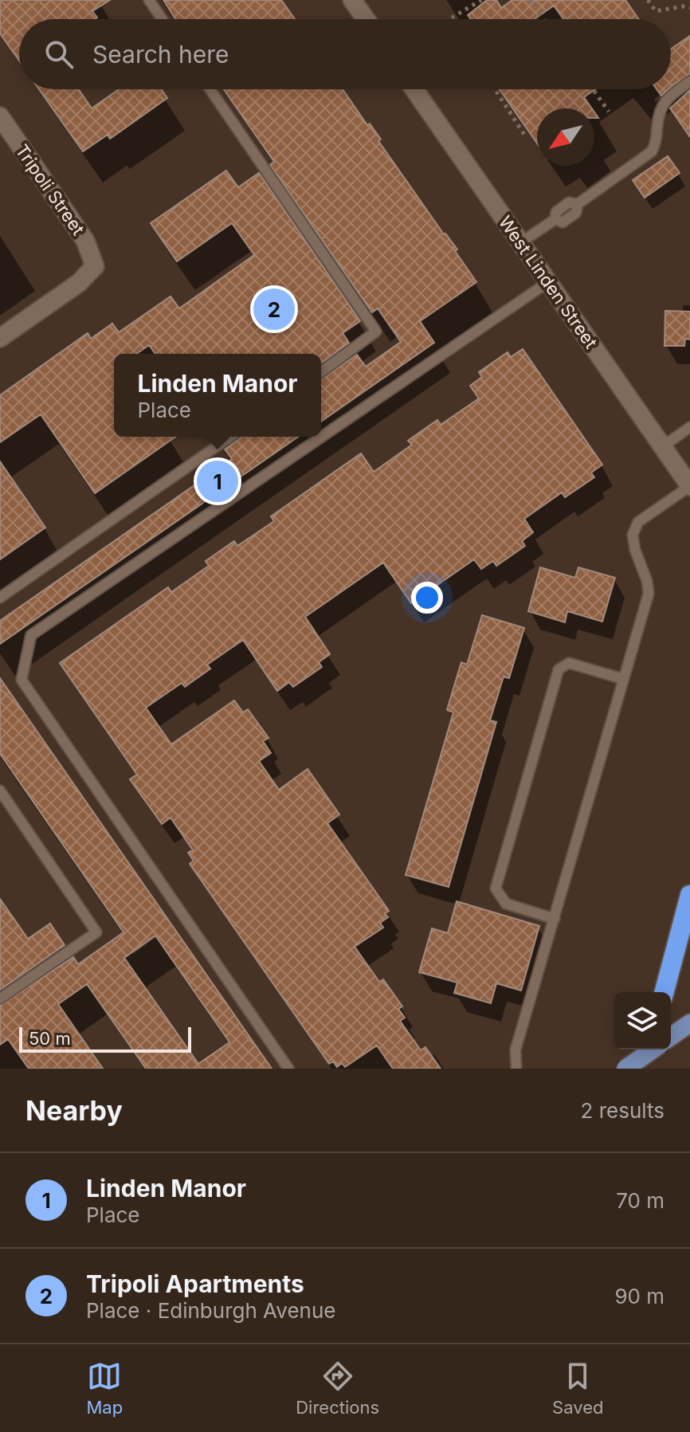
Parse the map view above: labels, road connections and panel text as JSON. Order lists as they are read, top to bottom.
{
  "streets": {
    "street": ["Tripoli Street", "West Linden Street"]
  },
  "scale_bar": "50 m",
  "north": "bottom left",
  "page": {
    "search": "Search here",
    "pins": ["2", "1"],
    "popup": ["Linden Manor", "Place"],
    "scale": "50 m",
    "heading": ["Nearby", "2 results"],
    "list": [
      {
        "mark": "1",
        "name": "Linden Manor",
        "note": "Place",
        "value": "70 m"
      },
      {
        "mark": "2",
        "name": "Tripoli Apartments",
        "note": "Place · Edinburgh Avenue",
        "value": "90 m"
      }
    ],
    "nav": ["Map", "Directions", "Saved"]
  }
}
